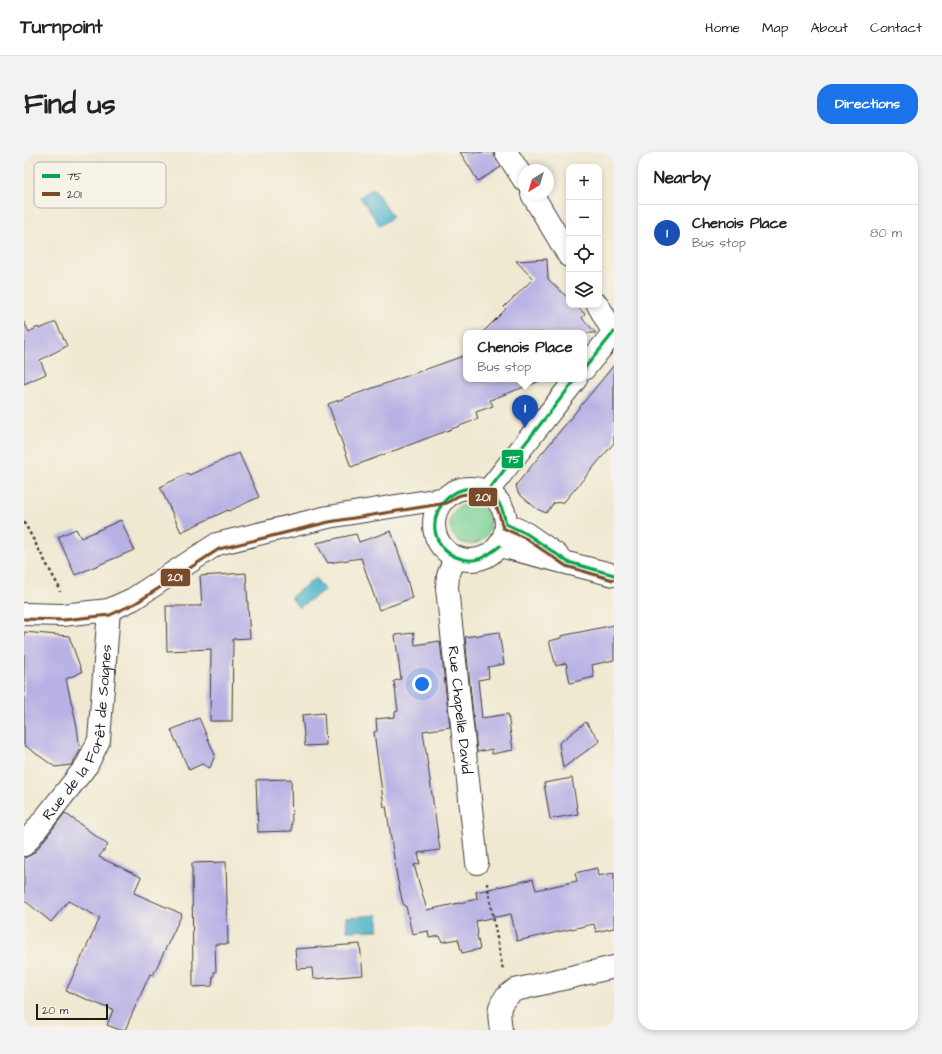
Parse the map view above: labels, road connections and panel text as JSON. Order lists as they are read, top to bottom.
{
  "streets": {
    "street": ["Rue Chapelle David", "Rue de la Forêt de Soignes"]
  },
  "lines": ["transit line 75", "transit line 201"],
  "legend": ["75", "201"],
  "scale_bar": "20 m",
  "north": "bottom left",
  "page": {
    "header": "Turnpoint",
    "nav": [
      "Home",
      "Map",
      "About",
      "Contact"
    ],
    "buttons": "Directions",
    "title": "Find us",
    "heading": "Nearby",
    "map_buttons": ["+", "−"],
    "list": [
      {
        "mark": "1",
        "name": "Chenois Place",
        "note": "Bus stop",
        "value": "80 m"
      }
    ],
    "popup": ["Chenois Place", "Bus stop"],
    "pins": "1",
    "scale": "20 m"
  }
}
